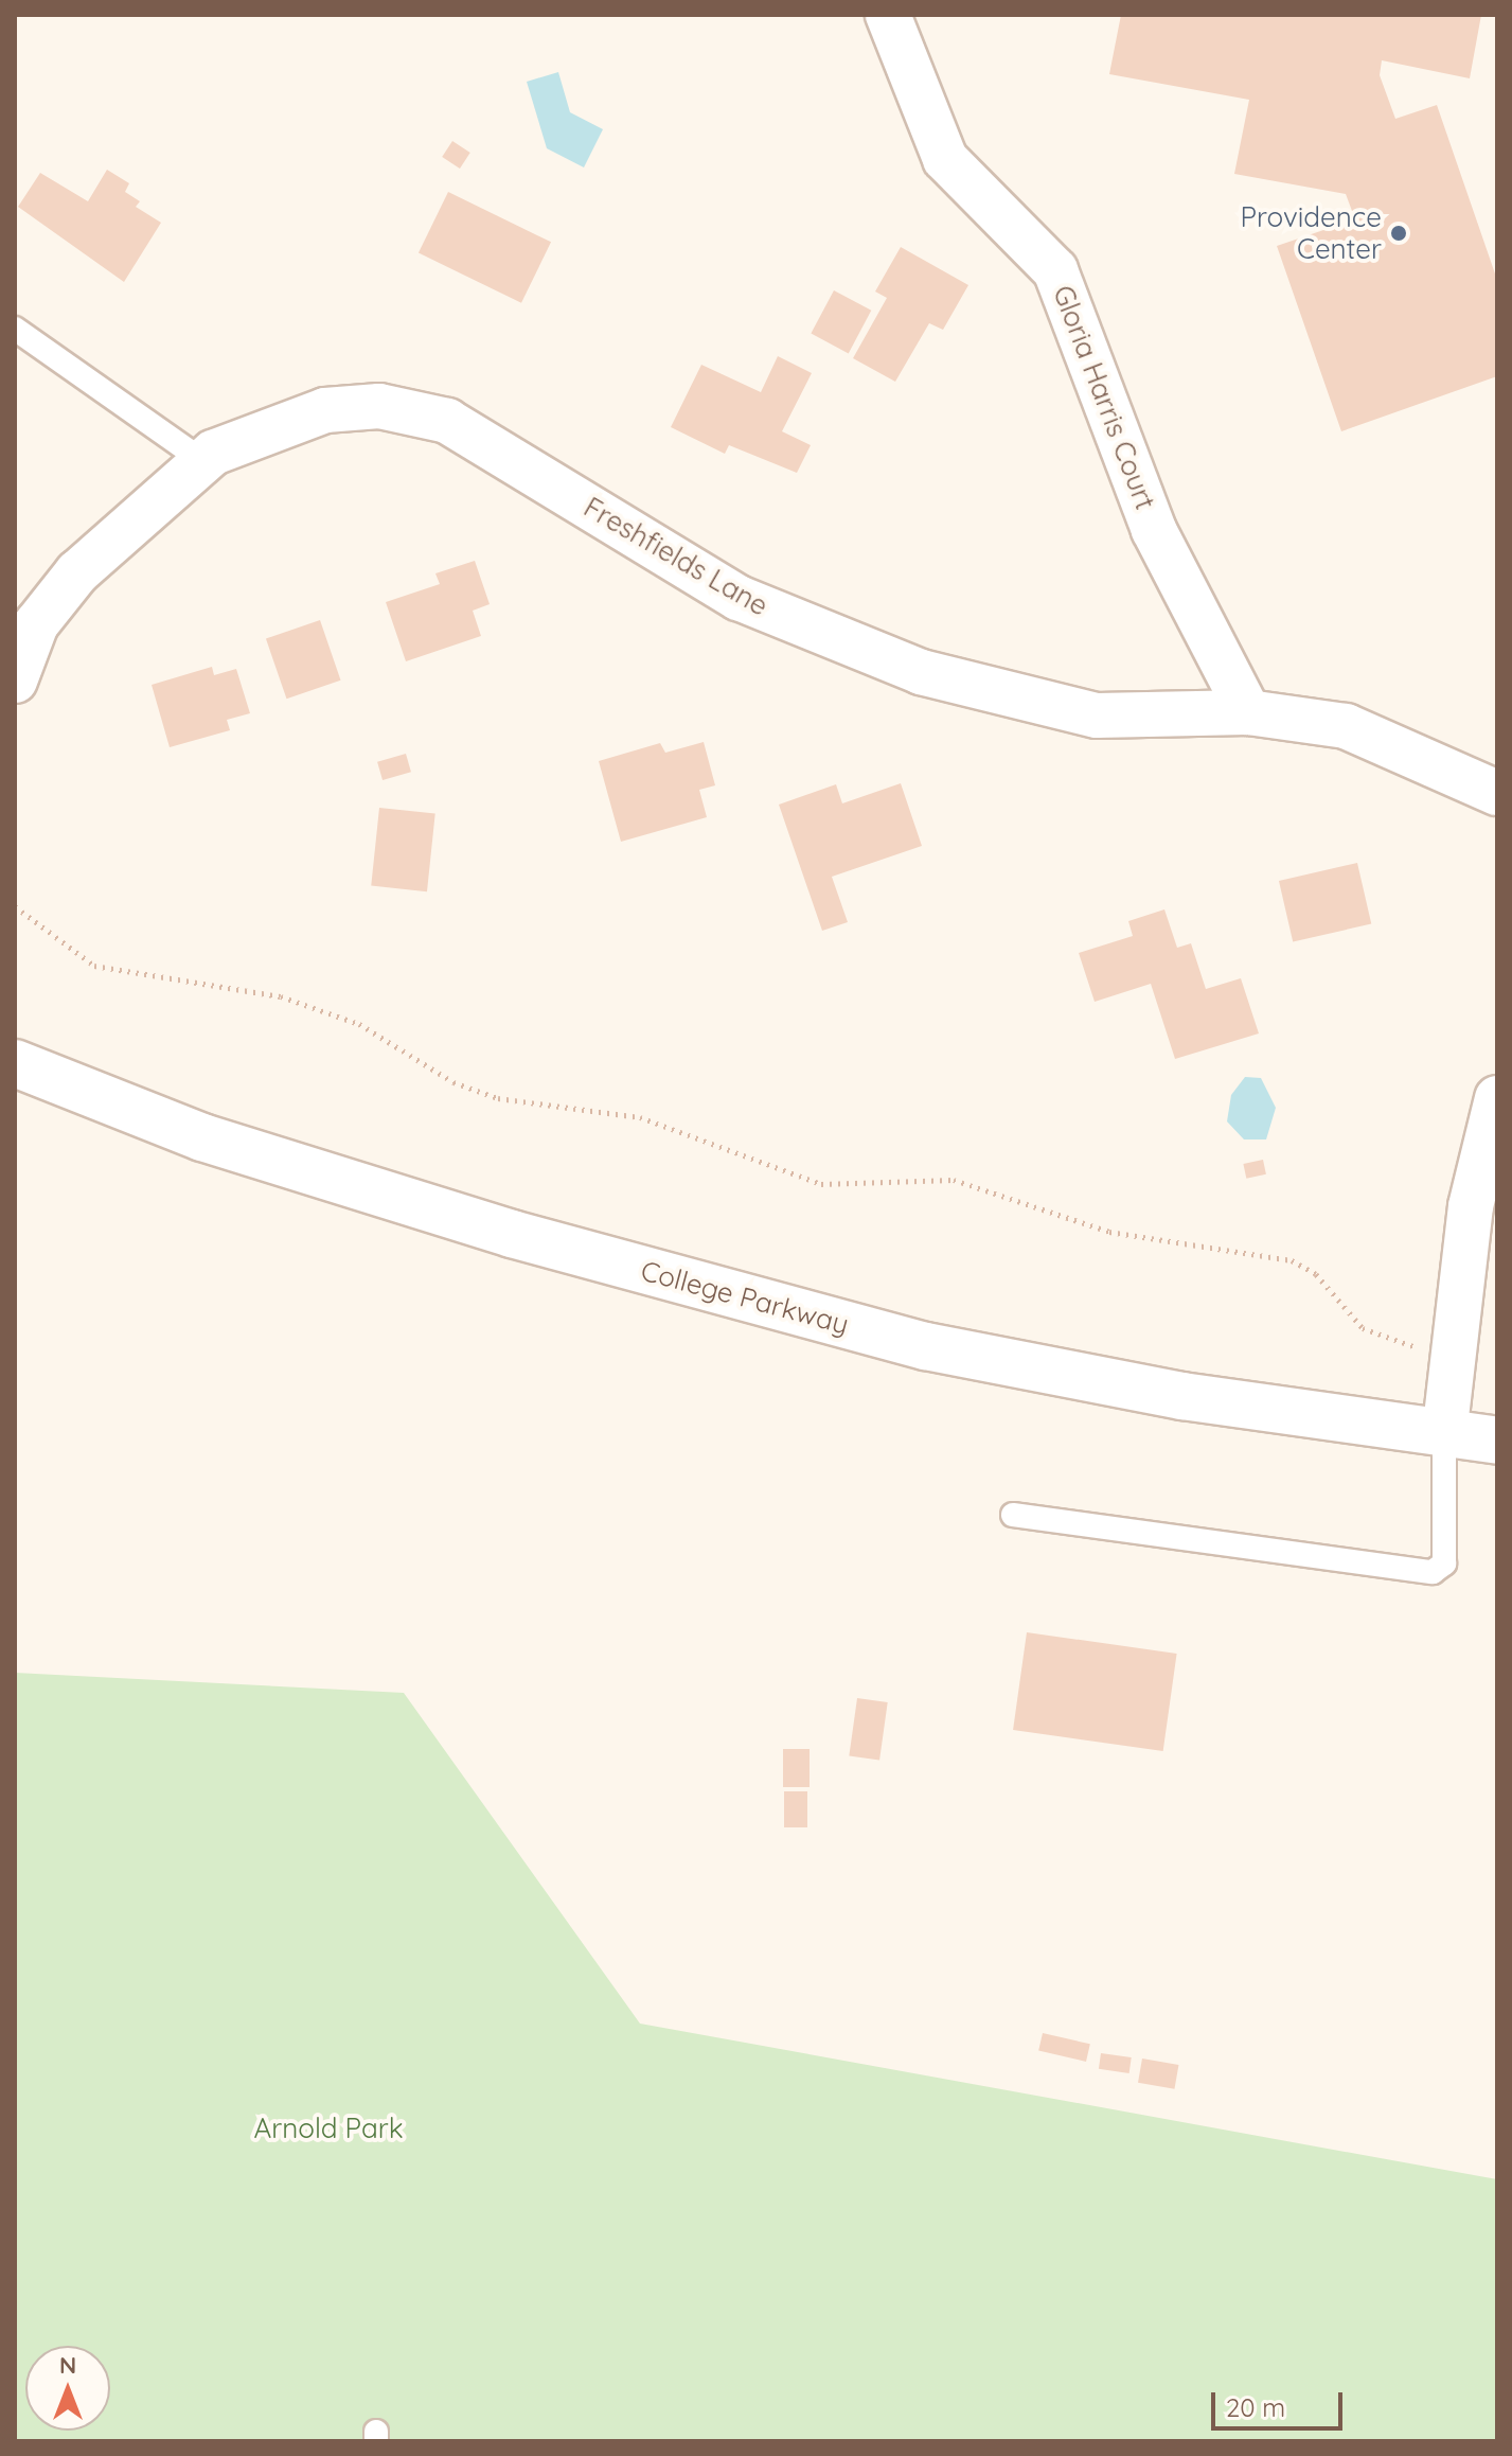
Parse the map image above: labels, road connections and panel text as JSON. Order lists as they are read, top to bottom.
{
  "streets": {
    "main road": ["College Parkway"],
    "street": ["Gloria Harris Court", "Freshfields Lane"]
  },
  "crossings": [
    ["Gloria Harris Court", "Freshfields Lane"]
  ],
  "parks": ["Arnold Park"],
  "places": ["Providence Center"],
  "scale_bar": "20 m",
  "north": "top"
}
